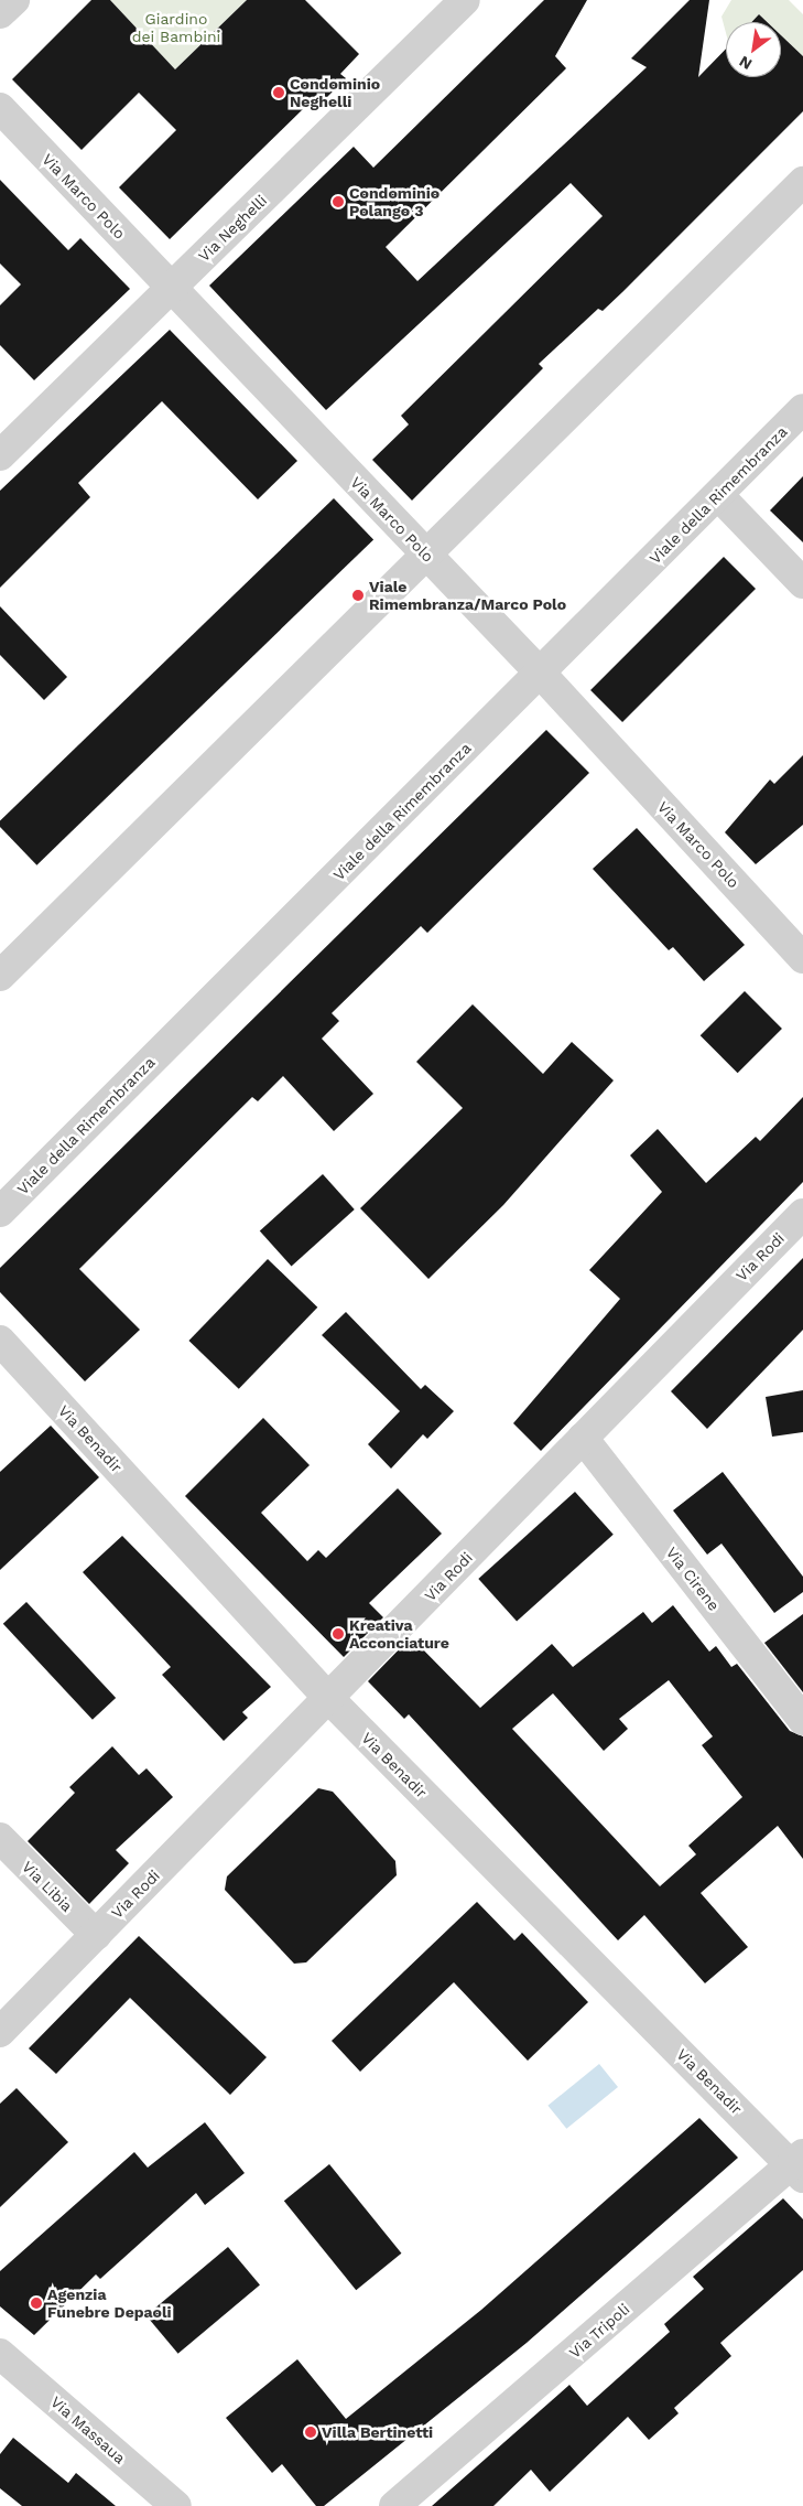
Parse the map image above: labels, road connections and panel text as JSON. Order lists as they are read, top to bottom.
{
  "streets": {
    "street": [
      "Via Marco Polo",
      "Via Neghelli",
      "Viale della Rimembranza",
      "Via Rodi",
      "Via Benadir",
      "Via Cirene",
      "Via Libia",
      "Via Tripoli",
      "Via Massaua"
    ]
  },
  "crossings": [
    ["Via Marco Polo", "Via Neghelli"],
    ["Via Marco Polo", "Viale della Rimembranza"],
    ["Via Rodi", "Via Benadir"],
    ["Via Rodi", "Via Cirene"],
    ["Via Rodi", "Via Libia"],
    ["Via Benadir", "Via Tripoli"]
  ],
  "parks": ["Giardino dei Bambini"],
  "places": [
    "Condominio Neghelli",
    "Condominio Polango 3",
    "Viale Rimembranza/Marco Polo",
    "Kreativa Acconciature",
    "Agenzia Funebre Depaoli",
    "Villa Bertinetti"
  ],
  "north": "bottom left"
}
